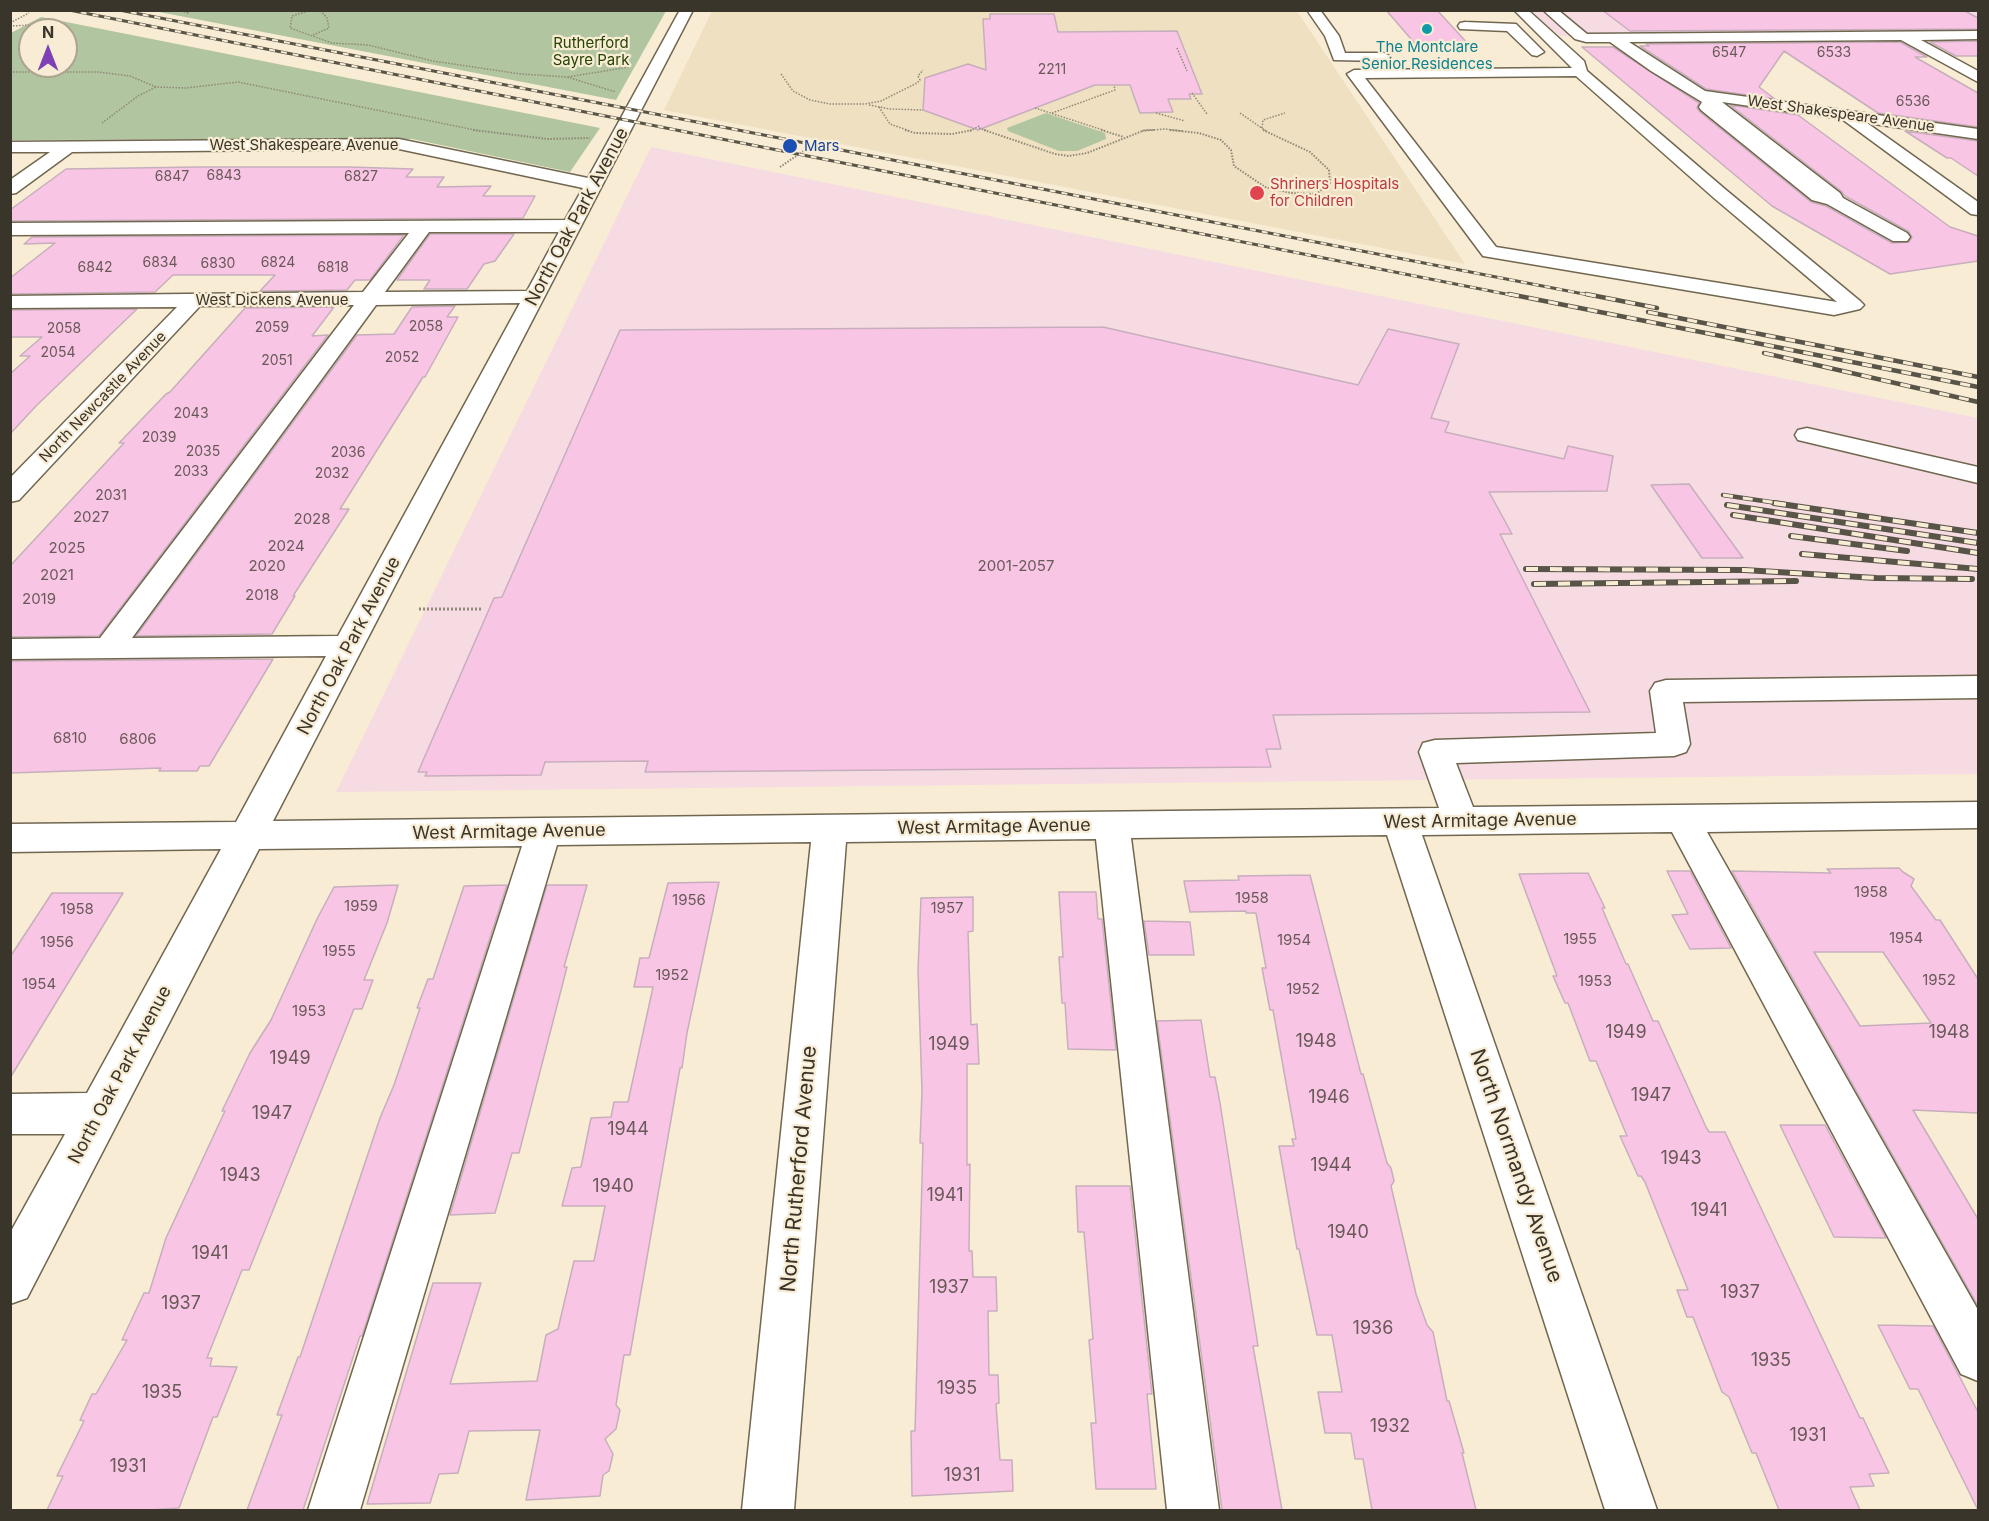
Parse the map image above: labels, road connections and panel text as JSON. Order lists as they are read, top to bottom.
{
  "streets": {
    "street": [
      "West Shakespeare Avenue",
      "North Oak Park Avenue",
      "West Dickens Avenue",
      "North Newcastle Avenue",
      "West Armitage Avenue",
      "North Normandy Avenue",
      "North Rutherford Avenue"
    ]
  },
  "crossings": [
    ["West Shakespeare Avenue", "North Oak Park Avenue"],
    ["North Oak Park Avenue", "West Dickens Avenue"],
    ["North Oak Park Avenue", "West Armitage Avenue"],
    ["West Dickens Avenue", "North Newcastle Avenue"],
    ["West Armitage Avenue", "North Normandy Avenue"],
    ["West Armitage Avenue", "North Rutherford Avenue"]
  ],
  "parks": ["Rutherford Sayre Park"],
  "places": ["The Montclare Senior Residences", "Mars", "Shriners Hospitals for Children"],
  "house_numbers": [
    "6547",
    "6533",
    "2211",
    "6536",
    "6843",
    "6847",
    "6827",
    "6834",
    "6824",
    "6830",
    "6842",
    "6818",
    "2058",
    "2059",
    "2058",
    "2054",
    "2052",
    "2051",
    "2043",
    "2039",
    "2035",
    "2036",
    "2033",
    "2032",
    "2031",
    "2027",
    "2028",
    "2024",
    "2025",
    "2020",
    "2001-2057",
    "2021",
    "2018",
    "2019",
    "6810",
    "6806",
    "1958",
    "1958",
    "1956",
    "1959",
    "1957",
    "1958",
    "1954",
    "1955",
    "1954",
    "1956",
    "1955",
    "1952",
    "1952",
    "1953",
    "1954",
    "1952",
    "1953",
    "1949",
    "1948",
    "1948",
    "1949",
    "1949",
    "1947",
    "1946",
    "1947",
    "1944",
    "1943",
    "1944",
    "1943",
    "1940",
    "1941",
    "1941",
    "1940",
    "1941",
    "1937",
    "1937",
    "1937",
    "1936",
    "1935",
    "1935",
    "1935",
    "1932",
    "1931",
    "1931",
    "1931"
  ],
  "north": "top"
}
